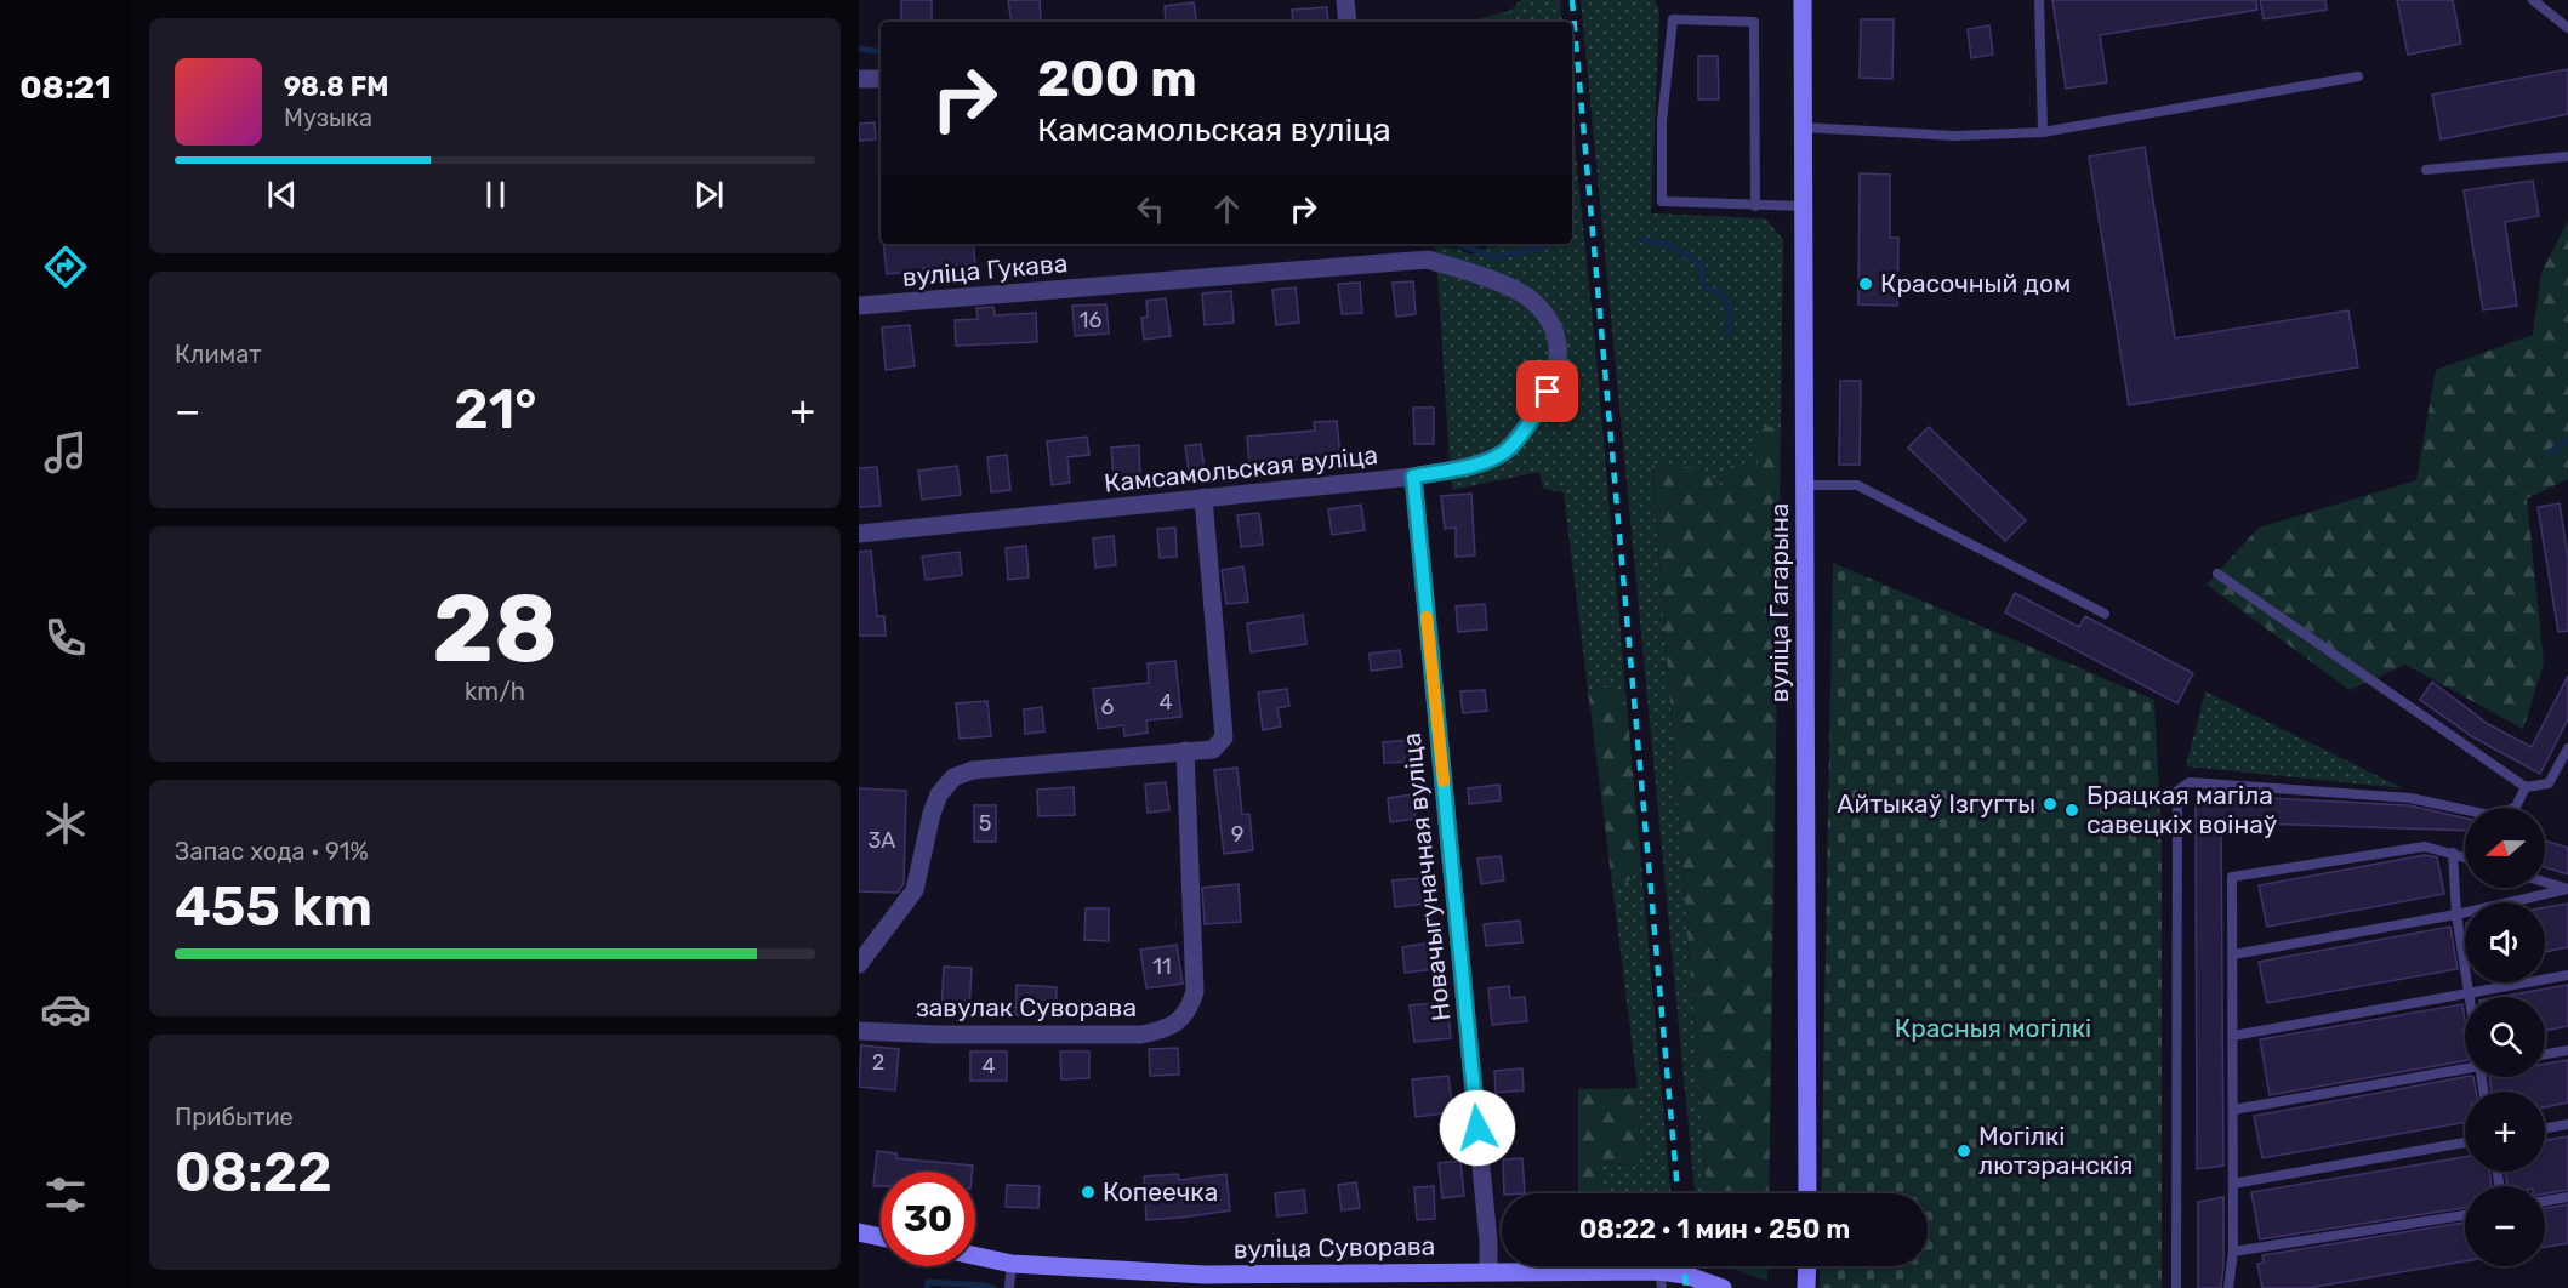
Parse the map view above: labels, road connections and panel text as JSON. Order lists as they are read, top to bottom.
{
  "streets": {
    "main road": ["вуліца Гагарына", "вуліца Суворава"],
    "street": [
      "вуліца Гукава",
      "Камсамольская вуліца",
      "Новачыгуначная вуліца",
      "завулак Суворава"
    ]
  },
  "crossings": [
    ["вуліца Гукава", "Камсамольская вуліца"],
    ["Камсамольская вуліца", "Новачыгуначная вуліца"],
    ["Новачыгуначная вуліца", "вуліца Суворава"]
  ],
  "parks": ["Красныя могілкі"],
  "places": [
    "Красочный дом",
    "Айтыкаў Ізгугты",
    "Брацкая магіла савецкіх воінаў",
    "Могілкі лютэранскія",
    "Копеечка"
  ],
  "house_numbers": [
    "16",
    "4",
    "6",
    "5",
    "9",
    "3А",
    "11",
    "2",
    "4"
  ],
  "north": "left",
  "page": {
    "tabs": "08:21",
    "turn": ["200 m", "Камсамольская вуліца"],
    "song": ["98.8 FM", "Музыка"],
    "tile": [
      "Климат",
      ["28", "km/h"],
      ["Запас хода · 91%", "455 km"],
      ["Прибытие", "08:22"]
    ],
    "heat": ["−", "21°", "+"],
    "map_buttons": ["+", "−"],
    "limit": "30",
    "trip": "08:22 · 1 мин · 250 m"
  }
}
